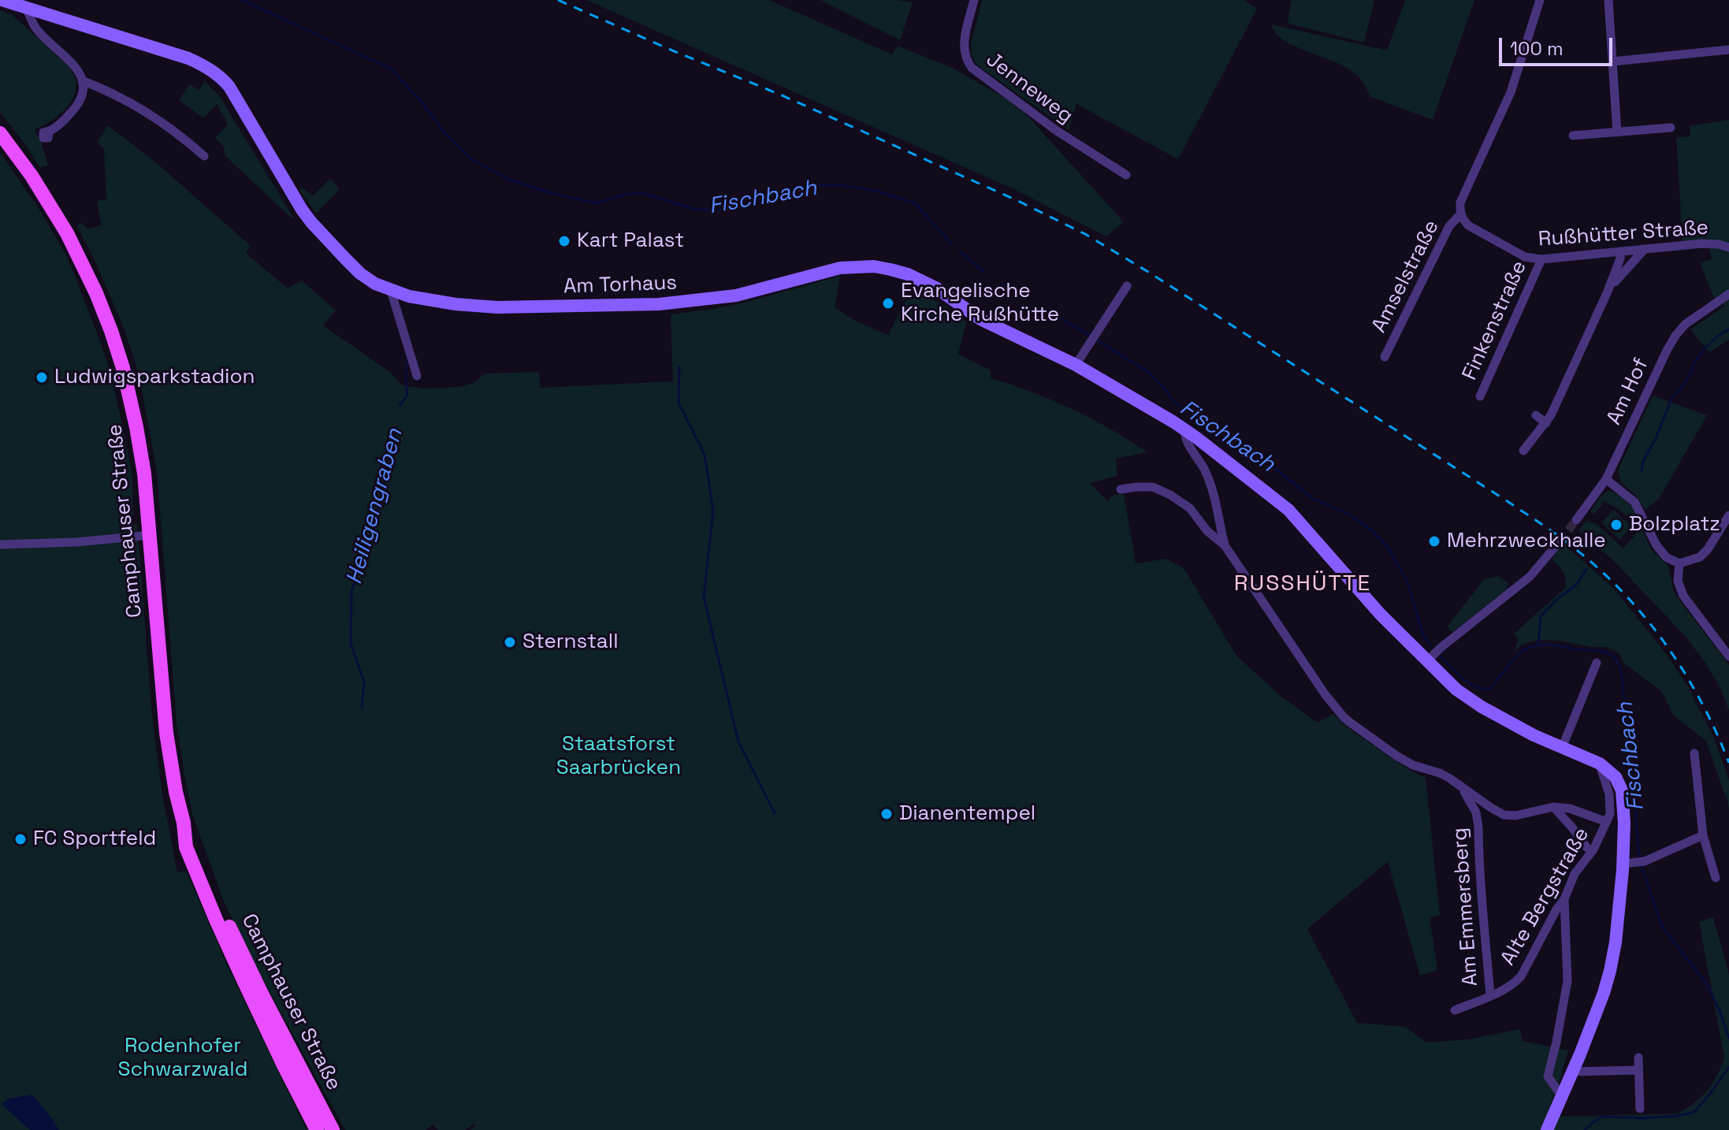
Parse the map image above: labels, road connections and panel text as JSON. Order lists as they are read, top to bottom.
{
  "streets": {
    "main road": ["Am Torhaus", "Camphauser Straße"],
    "street": [
      "Jenneweg",
      "Rußhütter Straße",
      "Amselstraße",
      "Finkenstraße",
      "Am Hof",
      "Alte Bergstraße",
      "Am Emmersberg"
    ]
  },
  "crossings": [
    ["Rußhütter Straße", "Amselstraße"],
    ["Rußhütter Straße", "Finkenstraße"],
    ["Am Torhaus", "Alte Bergstraße"],
    ["Am Torhaus", "Am Emmersberg"],
    ["Alte Bergstraße", "Am Emmersberg"]
  ],
  "districts": ["RUSSHÜTTE"],
  "water": ["Fischbach", "Heiligengraben"],
  "parks": ["Staatsforst Saarbrücken", "Rodenhofer Schwarzwald"],
  "places": [
    "Kart Palast",
    "Evangelische Kirche Rußhütte",
    "Ludwigsparkstadion",
    "Bolzplatz",
    "Mehrzweckhalle",
    "Sternstall",
    "Dianentempel",
    "FC Sportfeld"
  ],
  "scale_bar": "100 m"
}
